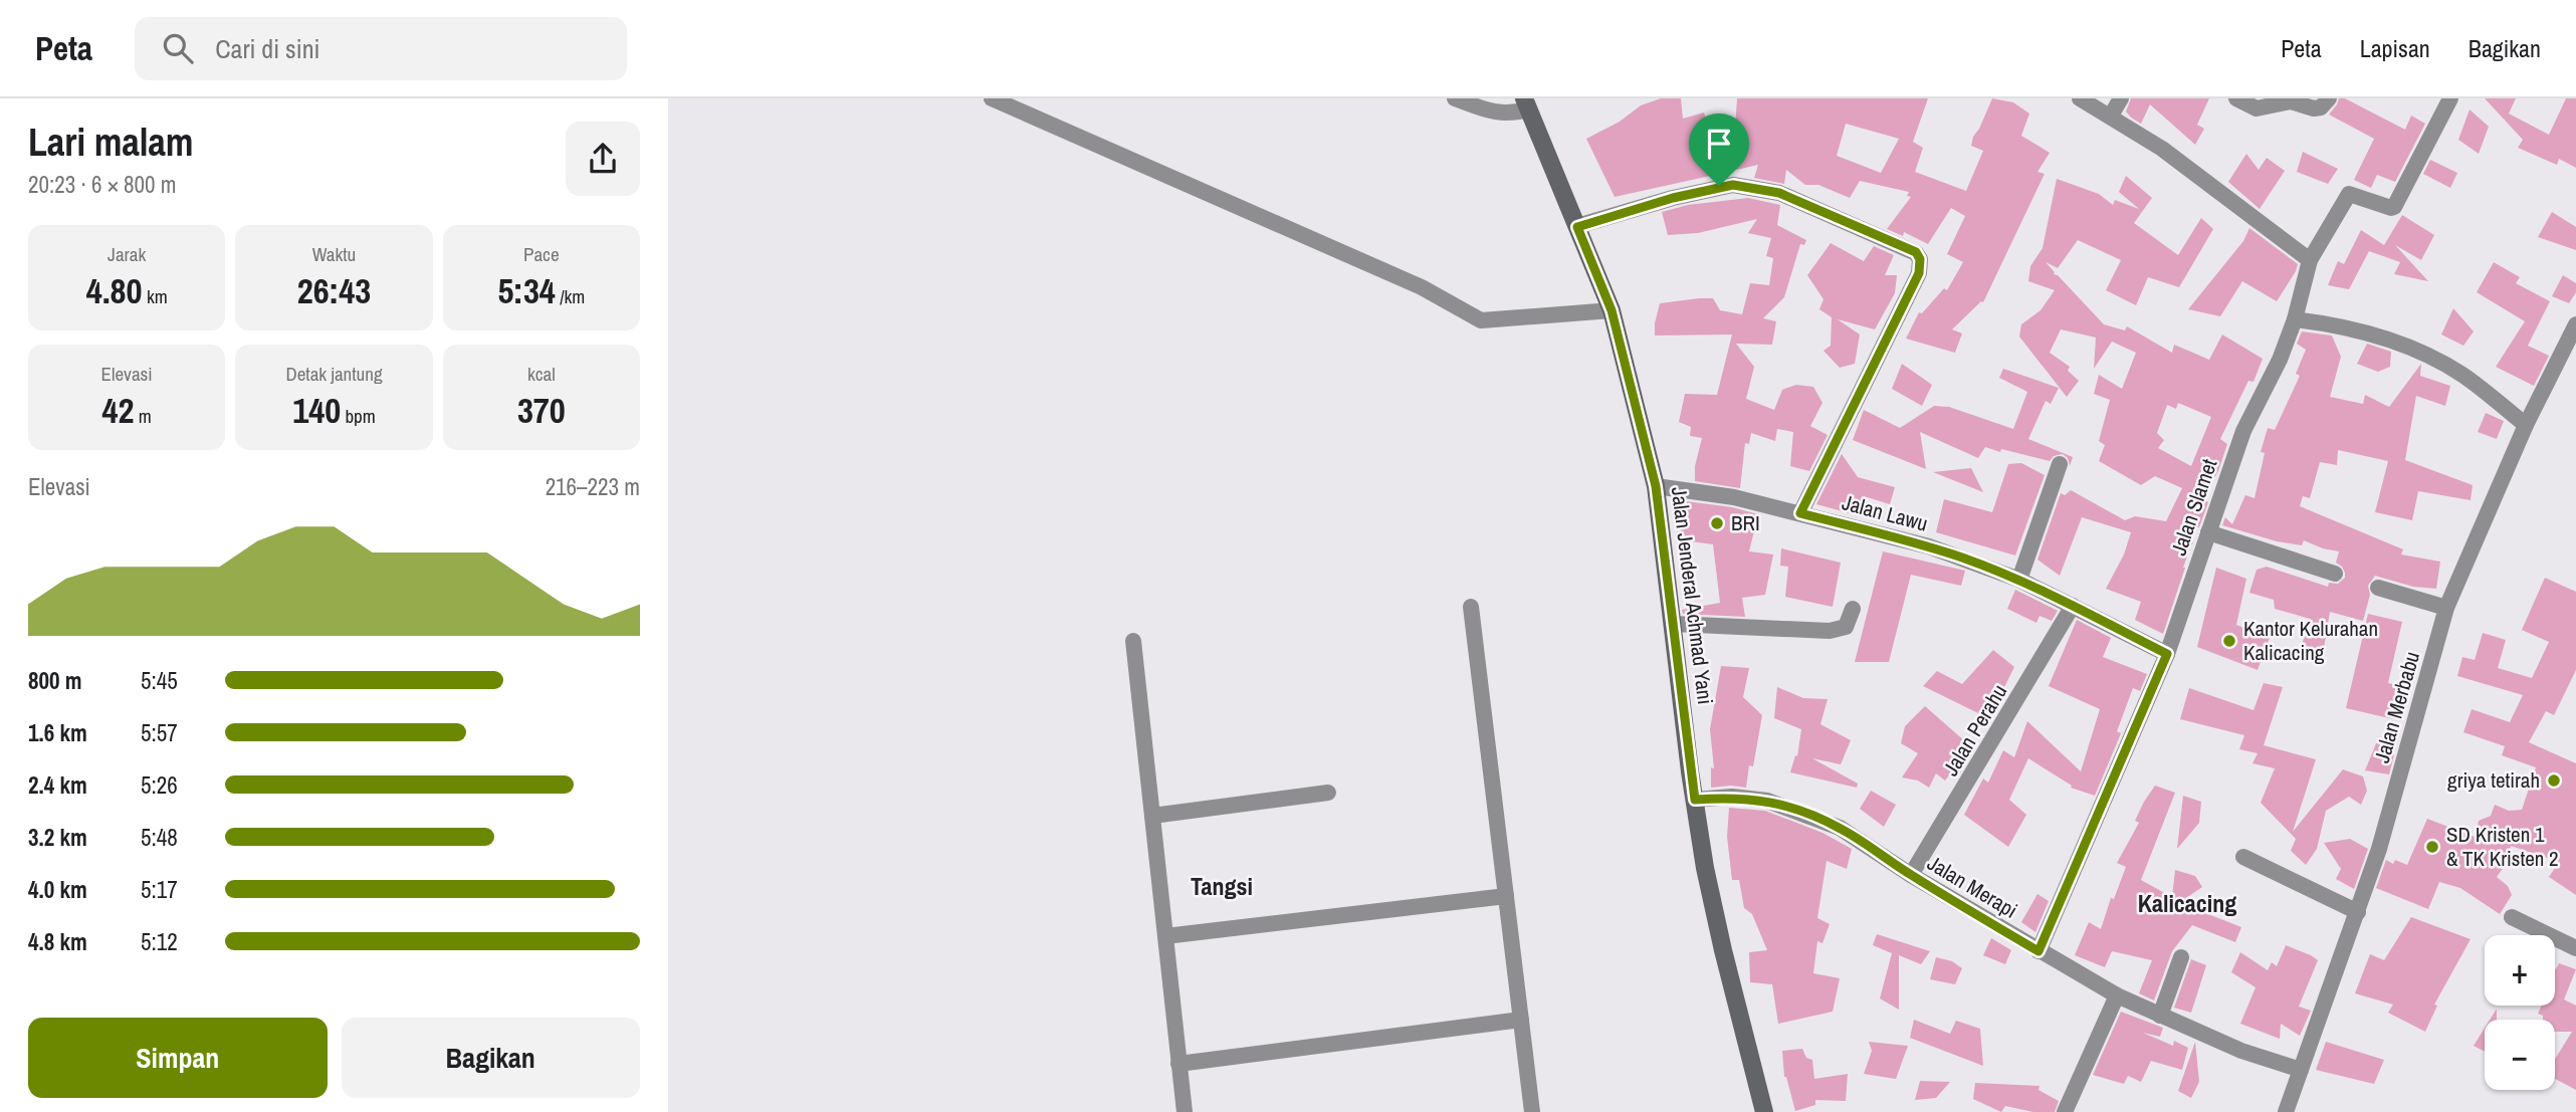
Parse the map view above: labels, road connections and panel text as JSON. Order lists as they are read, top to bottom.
{
  "streets": {
    "main road": ["Jalan Jenderal Achmad Yani"],
    "street": [
      "Jalan Slamet",
      "Jalan Lawu",
      "Jalan Merbabu",
      "Jalan Perahu",
      "Jalan Merapi"
    ]
  },
  "crossings": [
    ["Jalan Slamet", "Jalan Lawu"],
    ["Jalan Slamet", "Jalan Merapi"],
    ["Jalan Lawu", "Jalan Jenderal Achmad Yani"],
    ["Jalan Lawu", "Jalan Perahu"],
    ["Jalan Jenderal Achmad Yani", "Jalan Merapi"],
    ["Jalan Merbabu", "Jalan Merapi"],
    ["Jalan Perahu", "Jalan Merapi"]
  ],
  "districts": ["Tangsi", "Kalicacing"],
  "places": [
    "BRI",
    "Kantor Kelurahan Kalicacing",
    "griya tetirah",
    "SD Kristen 1 & TK Kristen 2"
  ],
  "page": {
    "header": "Peta",
    "search": "Cari di sini",
    "nav": ["Peta", "Lapisan", "Bagikan"],
    "heading": ["Lari malam", "20:23 · 6 × 800 m"],
    "stats": [
      ["Jarak", "4.80 km"],
      ["Waktu", "26:43"],
      ["Pace", "5:34 /km"],
      ["Elevasi", "42 m"],
      ["Detak jantung", "140 bpm"],
      ["kcal", "370"]
    ],
    "chart": ["Elevasi", "216–223 m"],
    "list": [
      {
        "name": "800 m",
        "note": "5:45"
      },
      {
        "name": "1.6 km",
        "note": "5:57"
      },
      {
        "name": "2.4 km",
        "note": "5:26"
      },
      {
        "name": "3.2 km",
        "note": "5:48"
      },
      {
        "name": "4.0 km",
        "note": "5:17"
      },
      {
        "name": "4.8 km",
        "note": "5:12"
      }
    ],
    "map_buttons": ["+", "−"],
    "buttons": ["Simpan", "Bagikan"]
  }
}
